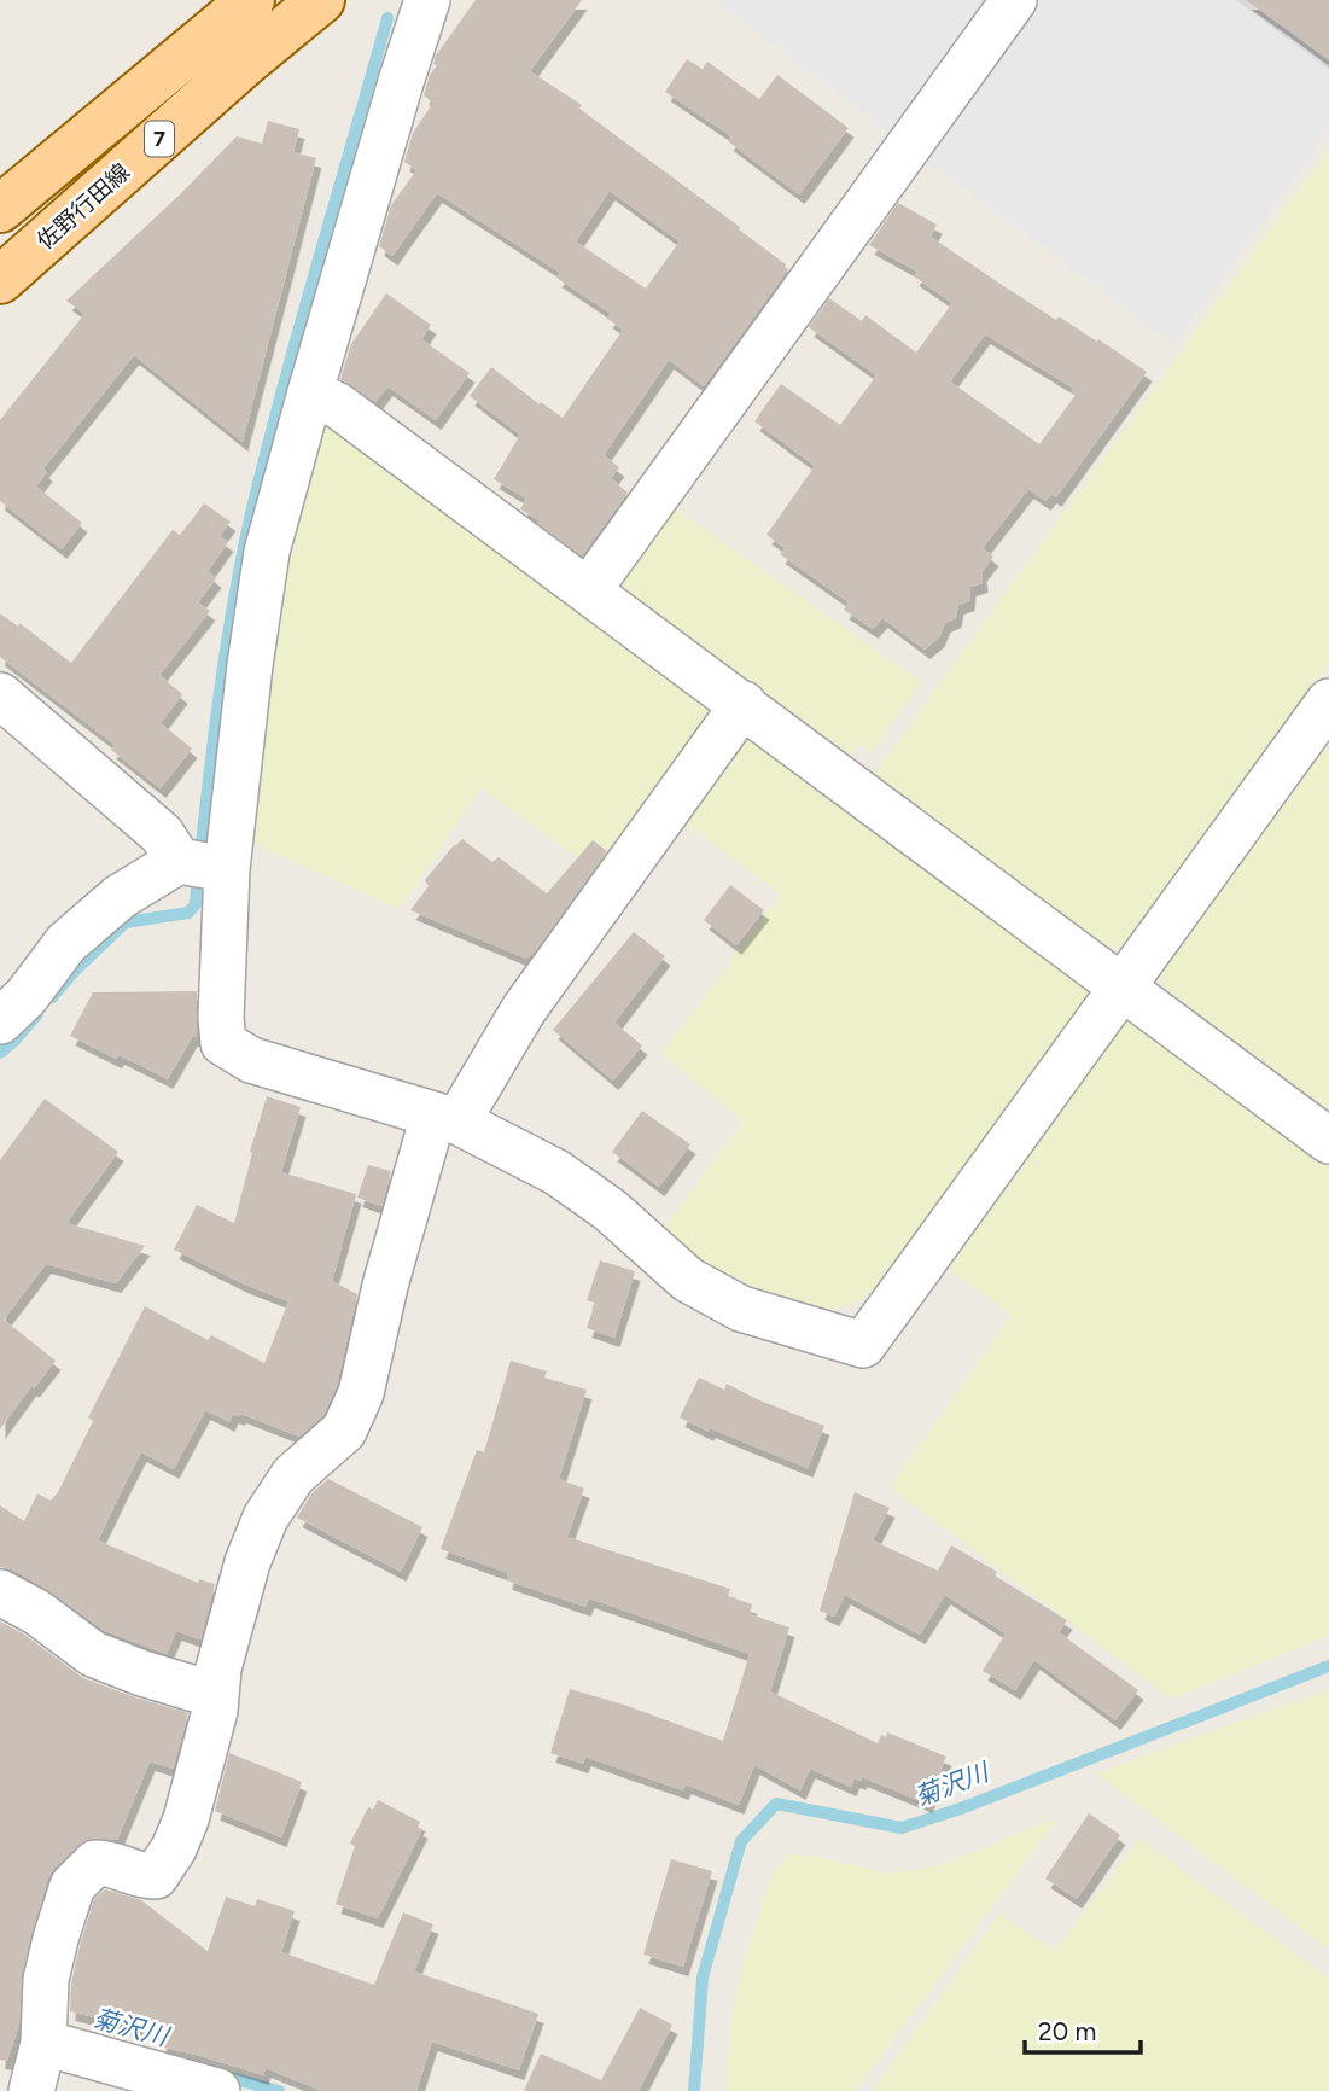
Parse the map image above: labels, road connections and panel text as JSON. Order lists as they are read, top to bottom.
{
  "streets": {
    "main road": ["7", "佐野行田線"]
  },
  "water": ["菊沢川"],
  "scale_bar": "20 m"
}
